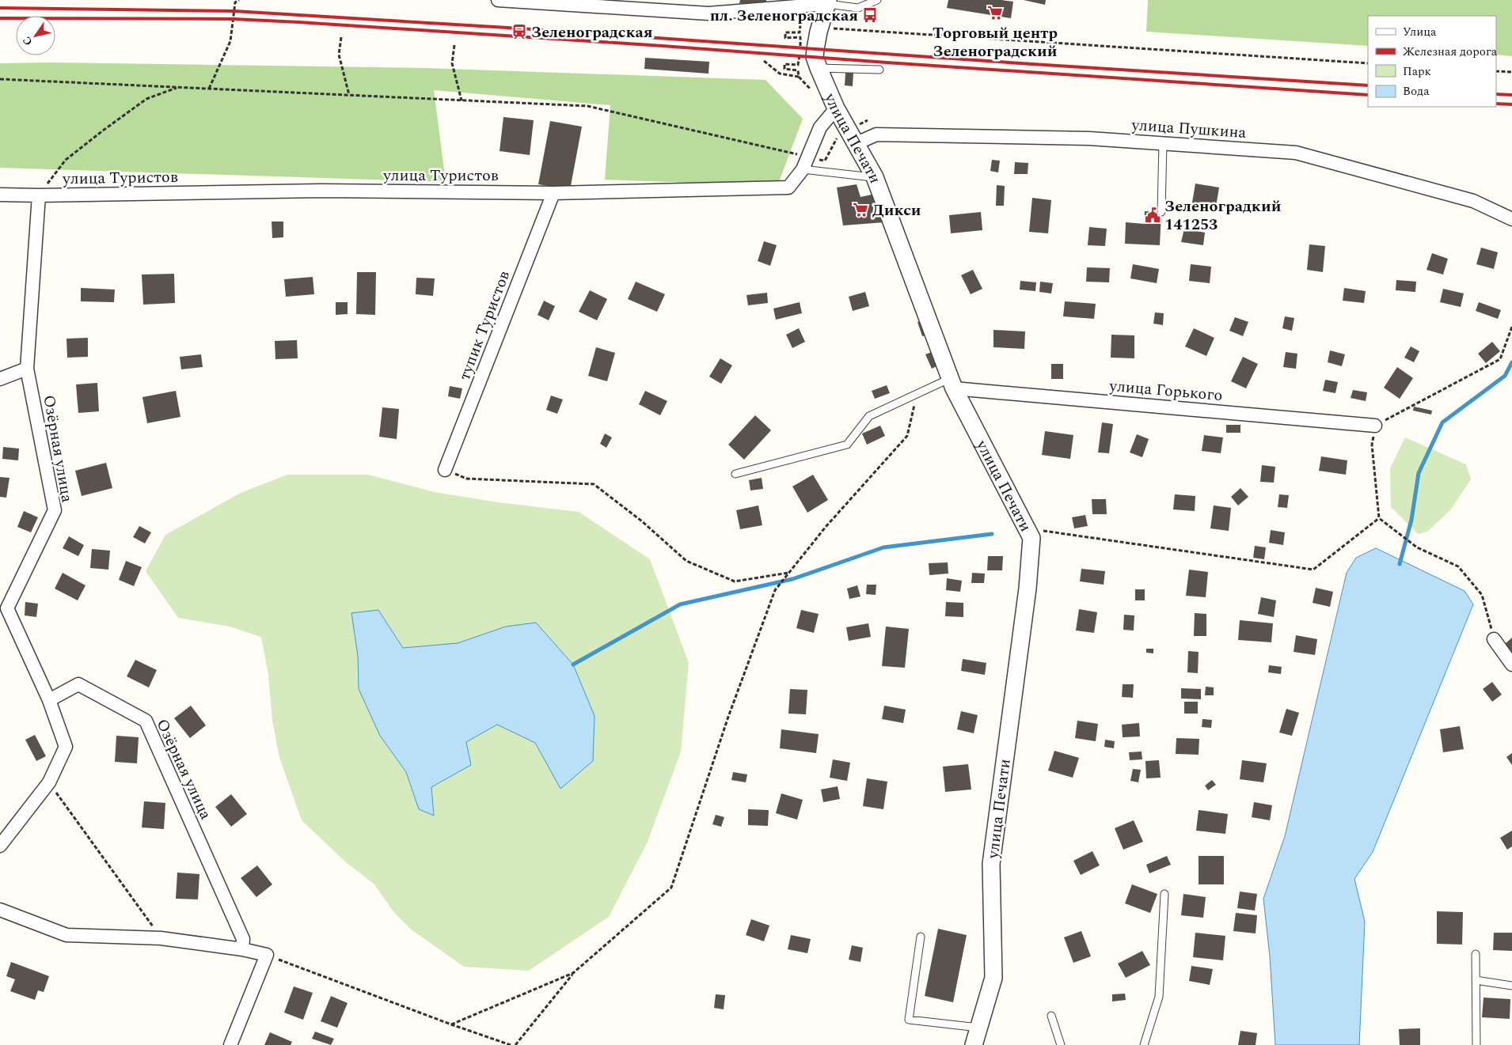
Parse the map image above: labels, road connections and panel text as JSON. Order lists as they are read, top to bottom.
{
  "streets": {
    "street": [
      "улица Пушкина",
      "улица Печати",
      "улица Туристов",
      "тупик Туристов",
      "улица Горького",
      "Озёрная улица"
    ]
  },
  "crossings": [
    ["улица Пушкина", "улица Печати"],
    ["улица Печати", "улица Туристов"],
    ["улица Печати", "улица Горького"],
    ["улица Туристов", "тупик Туристов"],
    ["улица Туристов", "Озёрная улица"]
  ],
  "places": {
    "supermarket": ["Торговый центр Зеленоградский", "Дикси"],
    "bus stop": ["пл. Зеленоградская"],
    "station": ["Зеленоградская"],
    "public building": ["Зеленоградкий 141253"]
  },
  "legend": [
    "Улица",
    "Железная дорога",
    "Парк",
    "Вода"
  ],
  "north": "bottom left"
}
